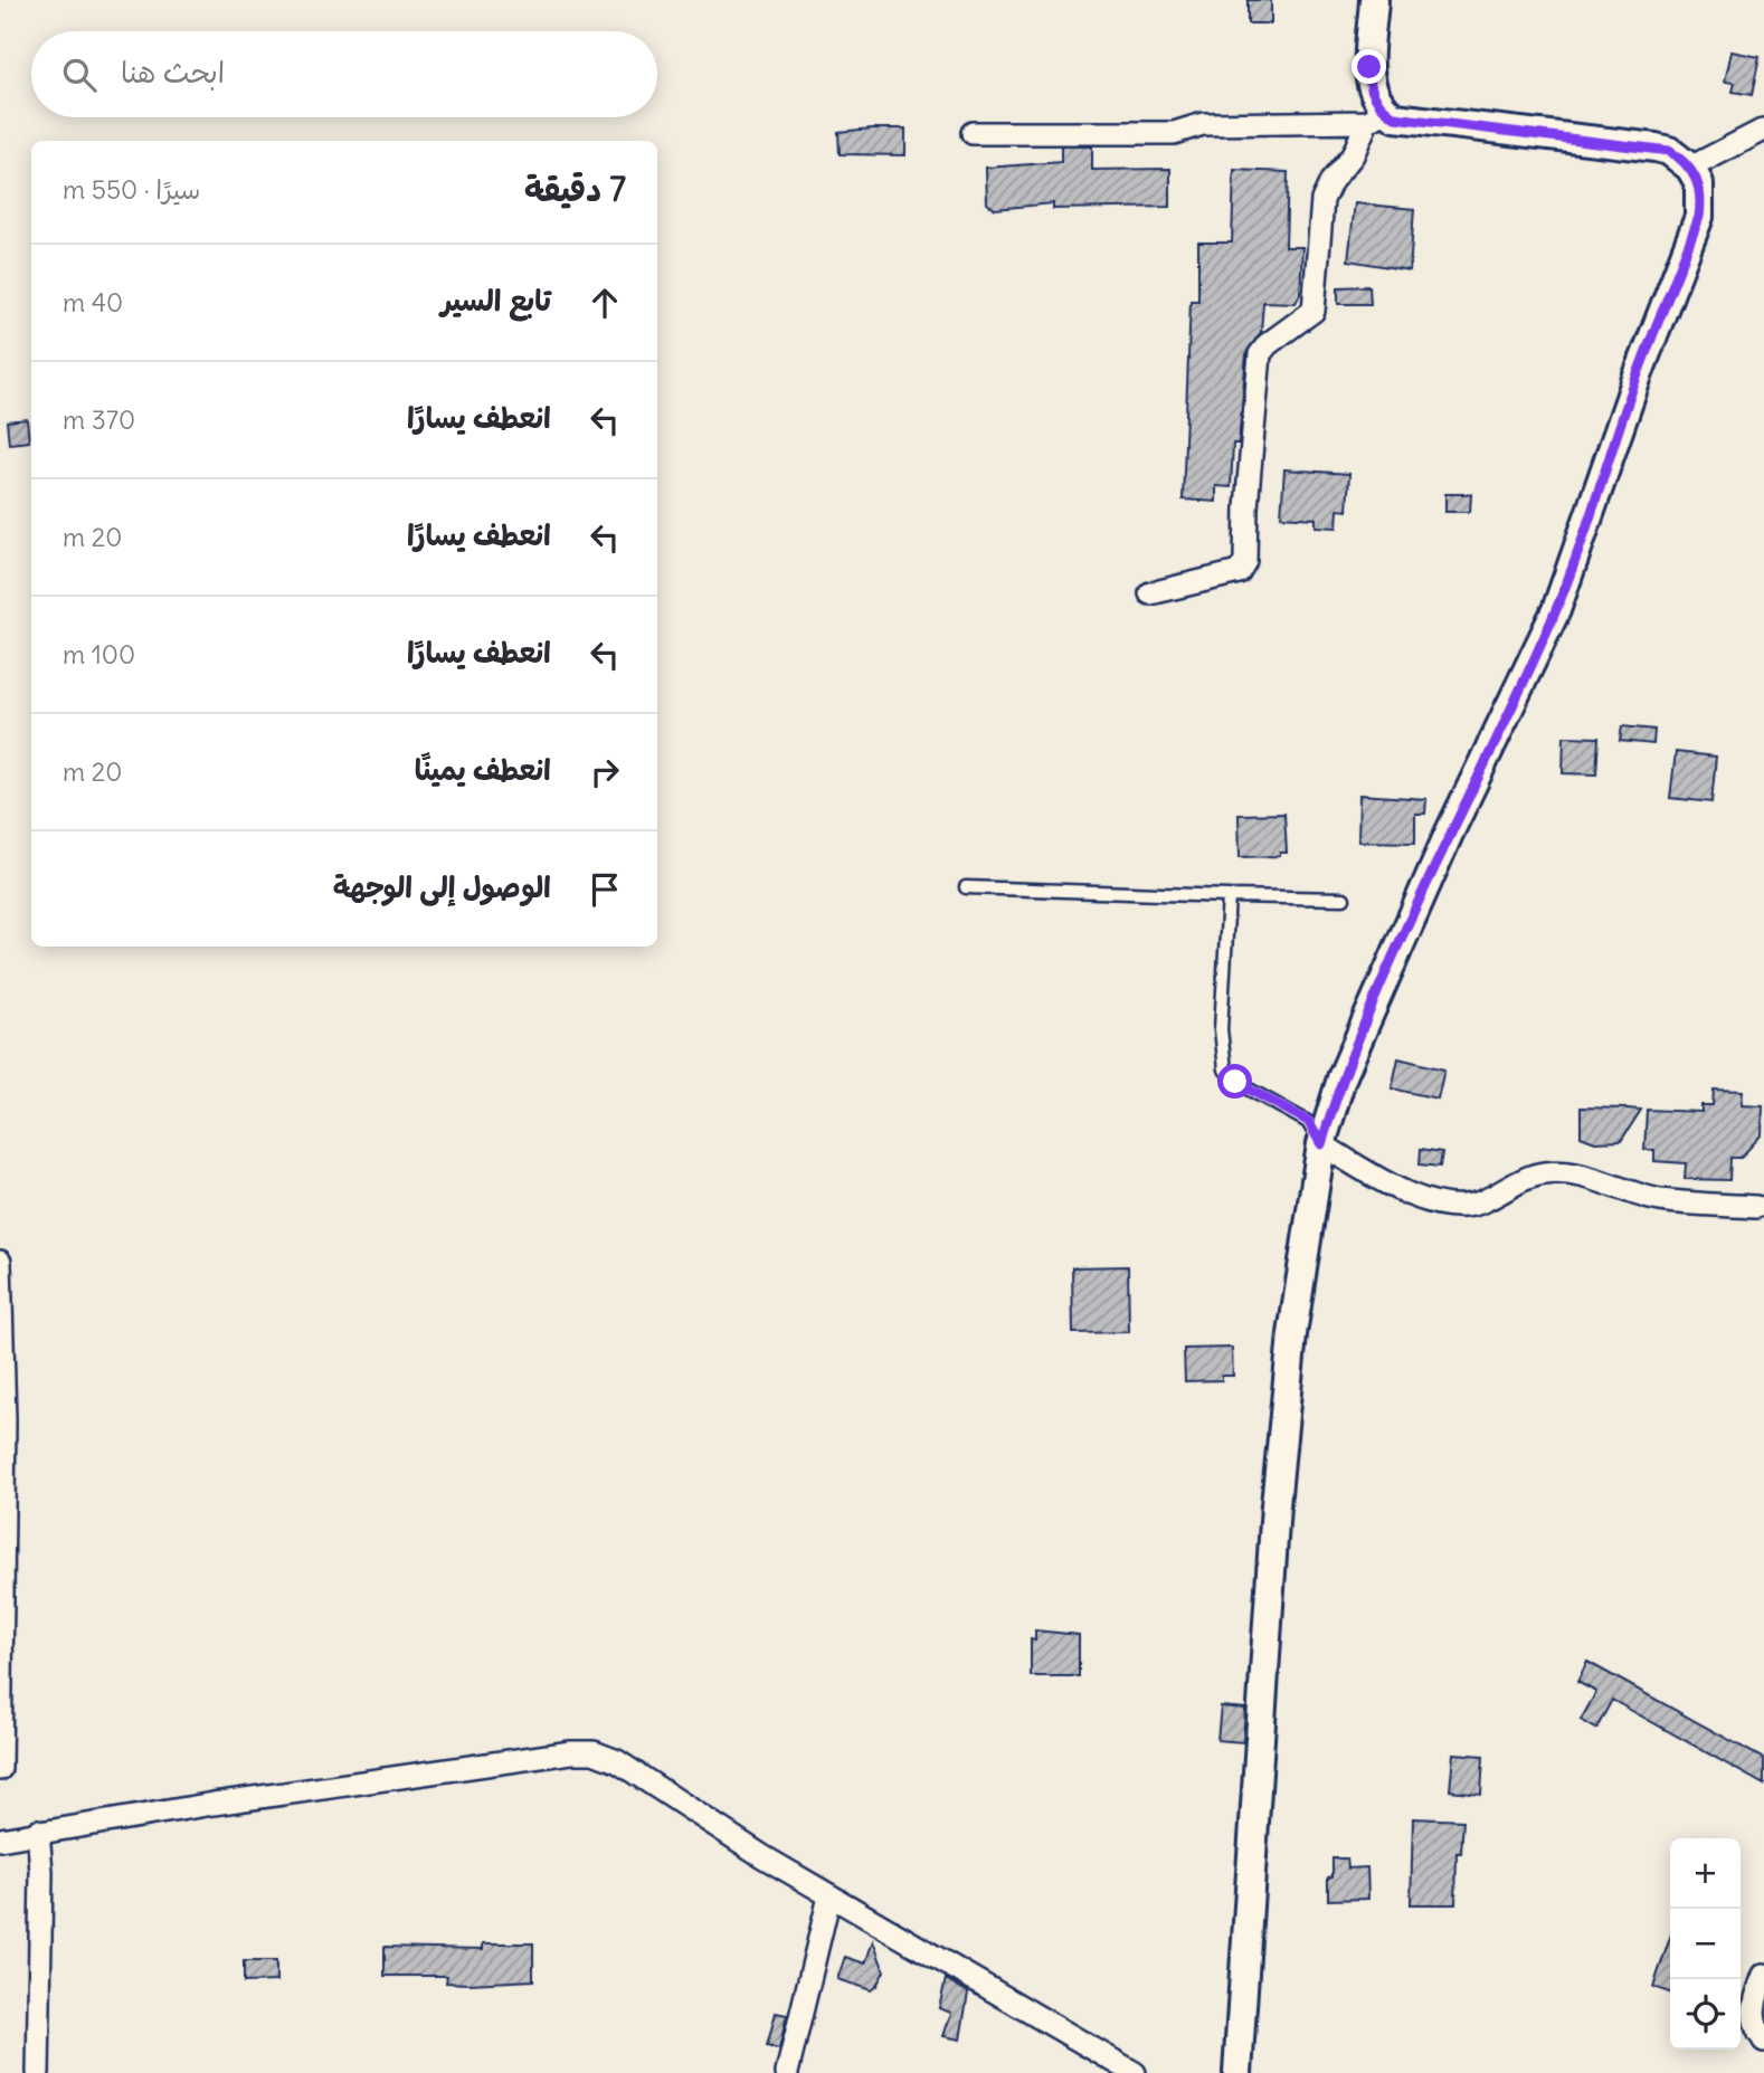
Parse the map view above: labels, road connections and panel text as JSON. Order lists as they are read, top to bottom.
{
  "page": {
    "search": "ابحث هنا",
    "heading": ["7 دقيقة", "سيرًا · 550 m"],
    "list": [
      ["تابع السير", "40 m"],
      ["انعطف يسارًا", "370 m"],
      ["انعطف يسارًا", "20 m"],
      ["انعطف يسارًا", "100 m"],
      ["انعطف يمينًا", "20 m"],
      "الوصول إلى الوجهة"
    ],
    "map_buttons": ["+", "−"]
  }
}
